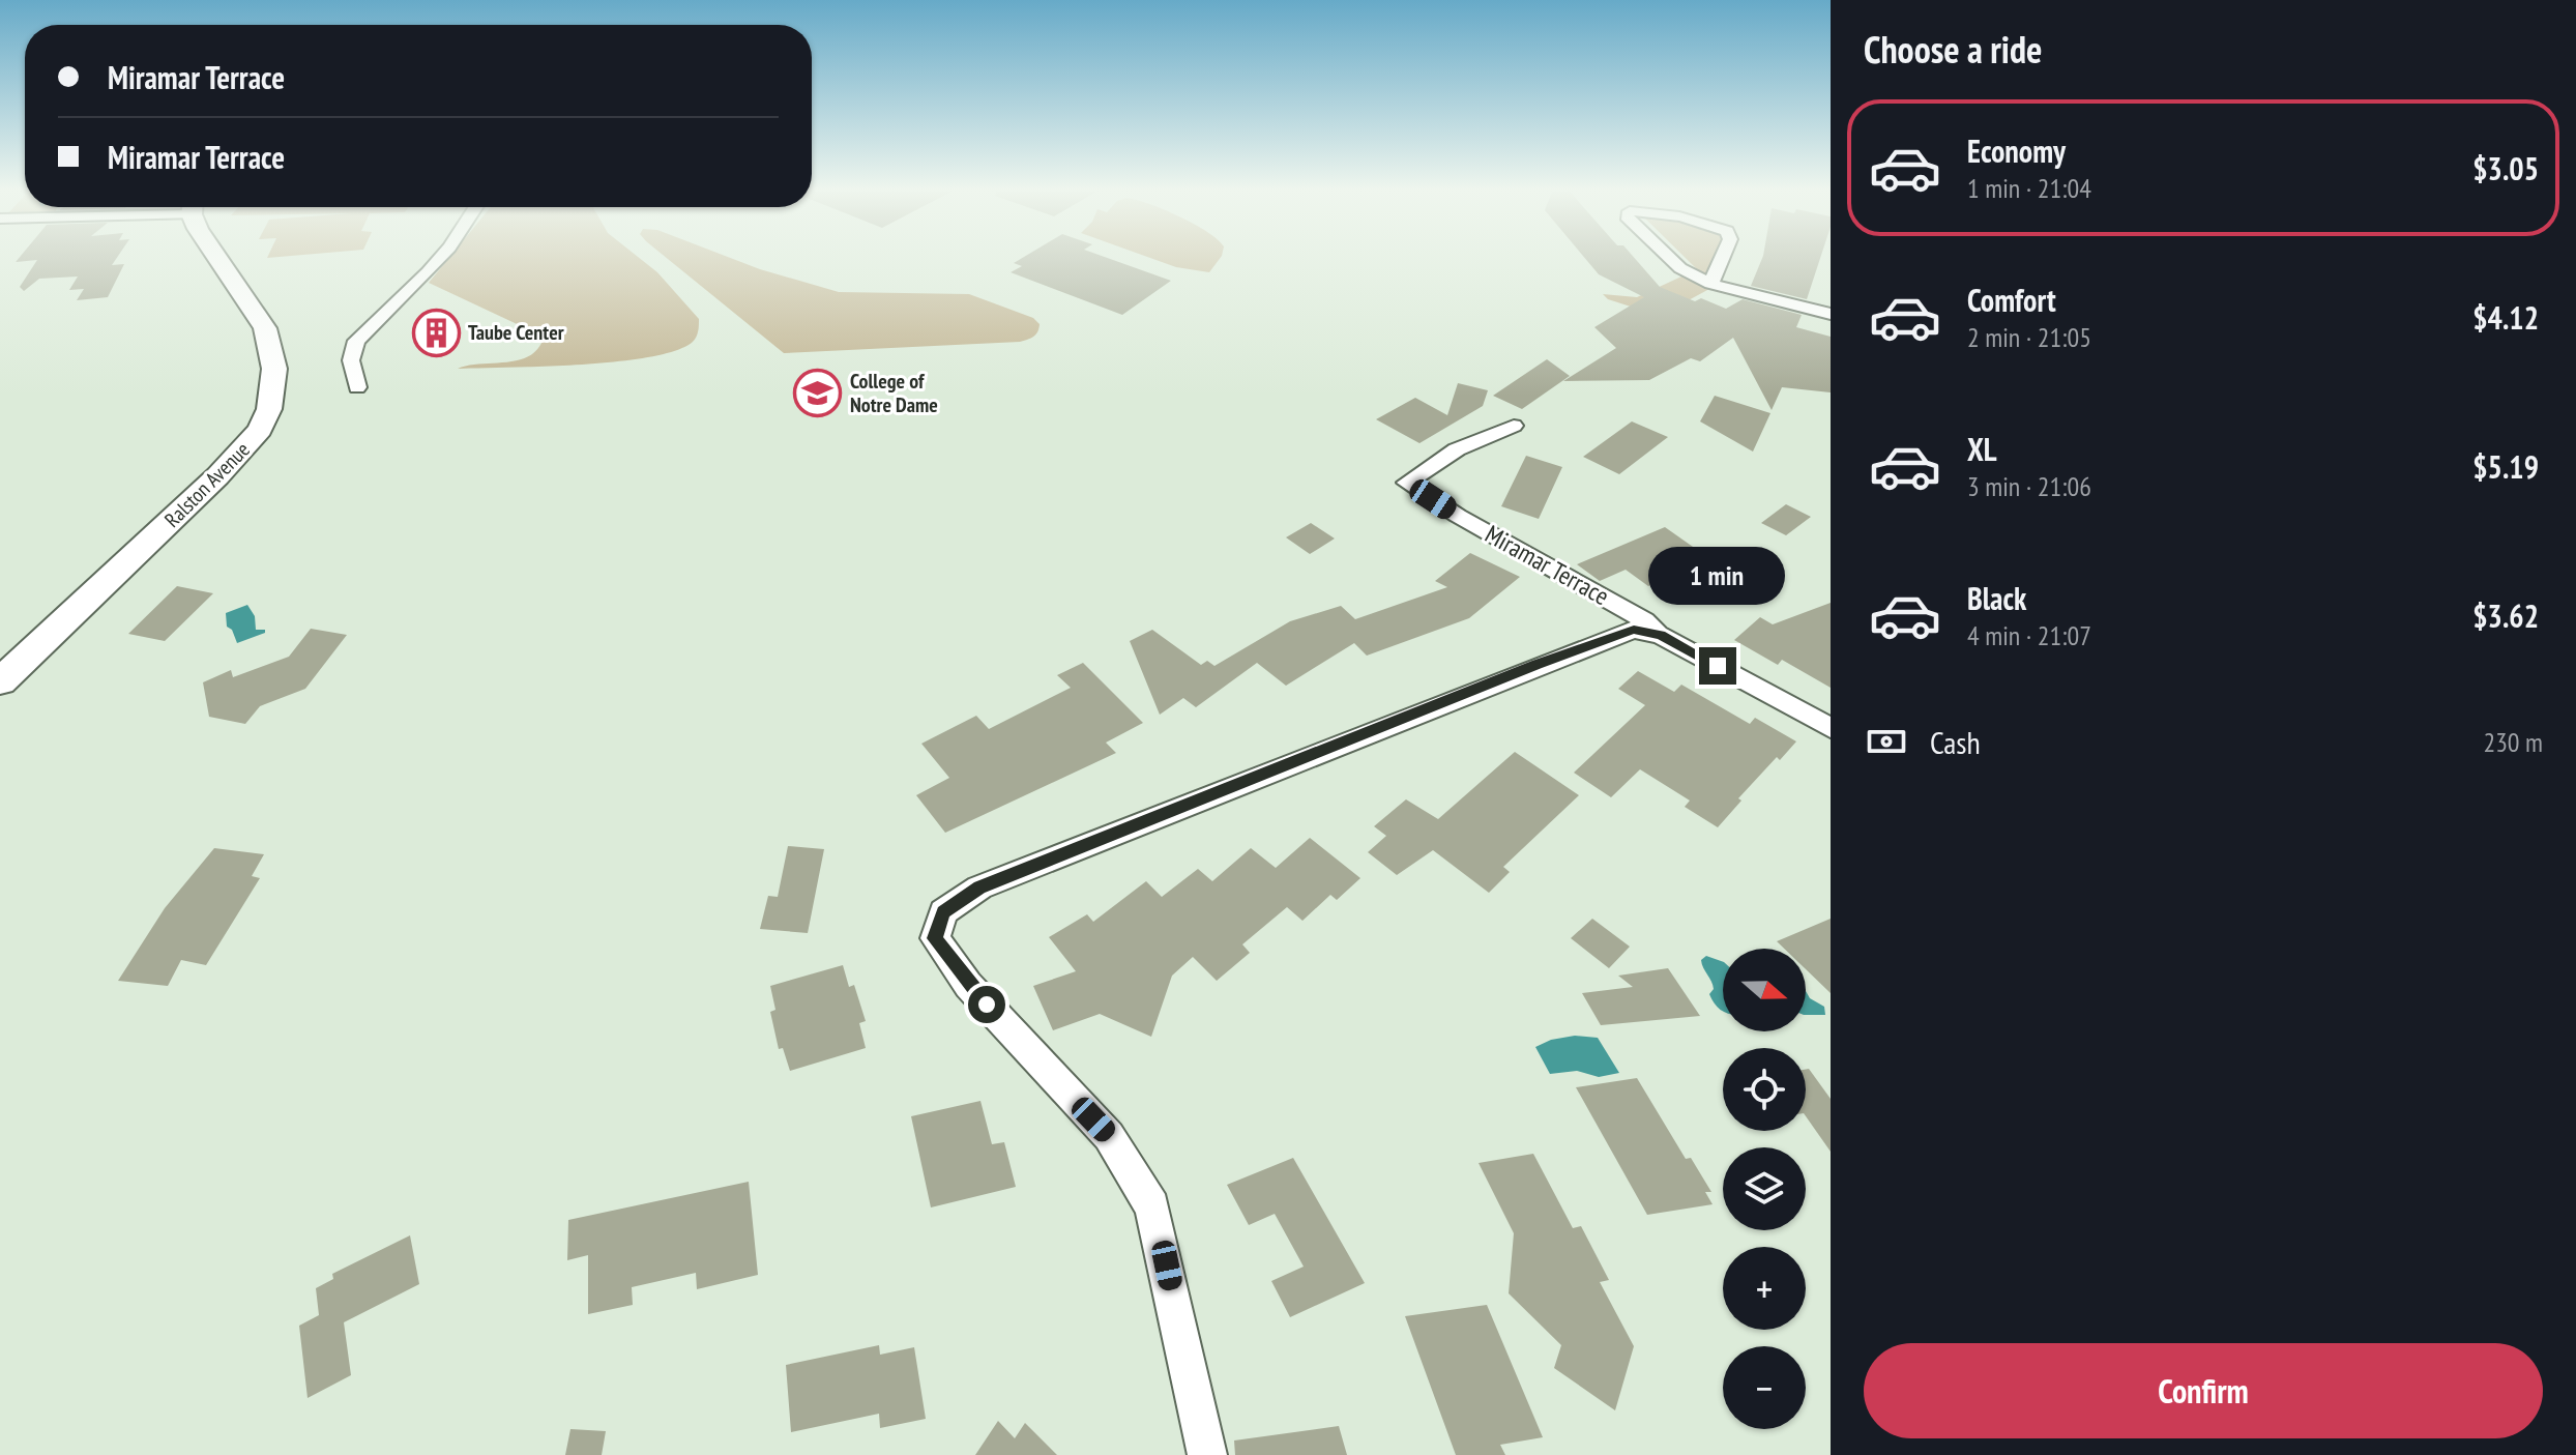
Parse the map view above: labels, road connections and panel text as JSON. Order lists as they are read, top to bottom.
{
  "streets": {
    "main road": ["Ralston Avenue"],
    "street": ["Miramar Terrace"]
  },
  "places": {
    "building": ["Taube Center"],
    "school or university": ["College of Notre Dame"]
  },
  "north": "right",
  "page": {
    "heading": "Choose a ride",
    "banner": ["Miramar Terrace", "Miramar Terrace"],
    "list": [
      {
        "name": "Economy",
        "note": "1 min · 21:04",
        "value": "$3.05"
      },
      {
        "name": "Comfort",
        "note": "2 min · 21:05",
        "value": "$4.12"
      },
      {
        "name": "XL",
        "note": "3 min · 21:06",
        "value": "$5.19"
      },
      {
        "name": "Black",
        "note": "4 min · 21:07",
        "value": "$3.62"
      }
    ],
    "bubble": "1 min",
    "pay": ["Cash", "230 m"],
    "map_buttons": ["+", "−"],
    "buttons": "Confirm"
  }
}
